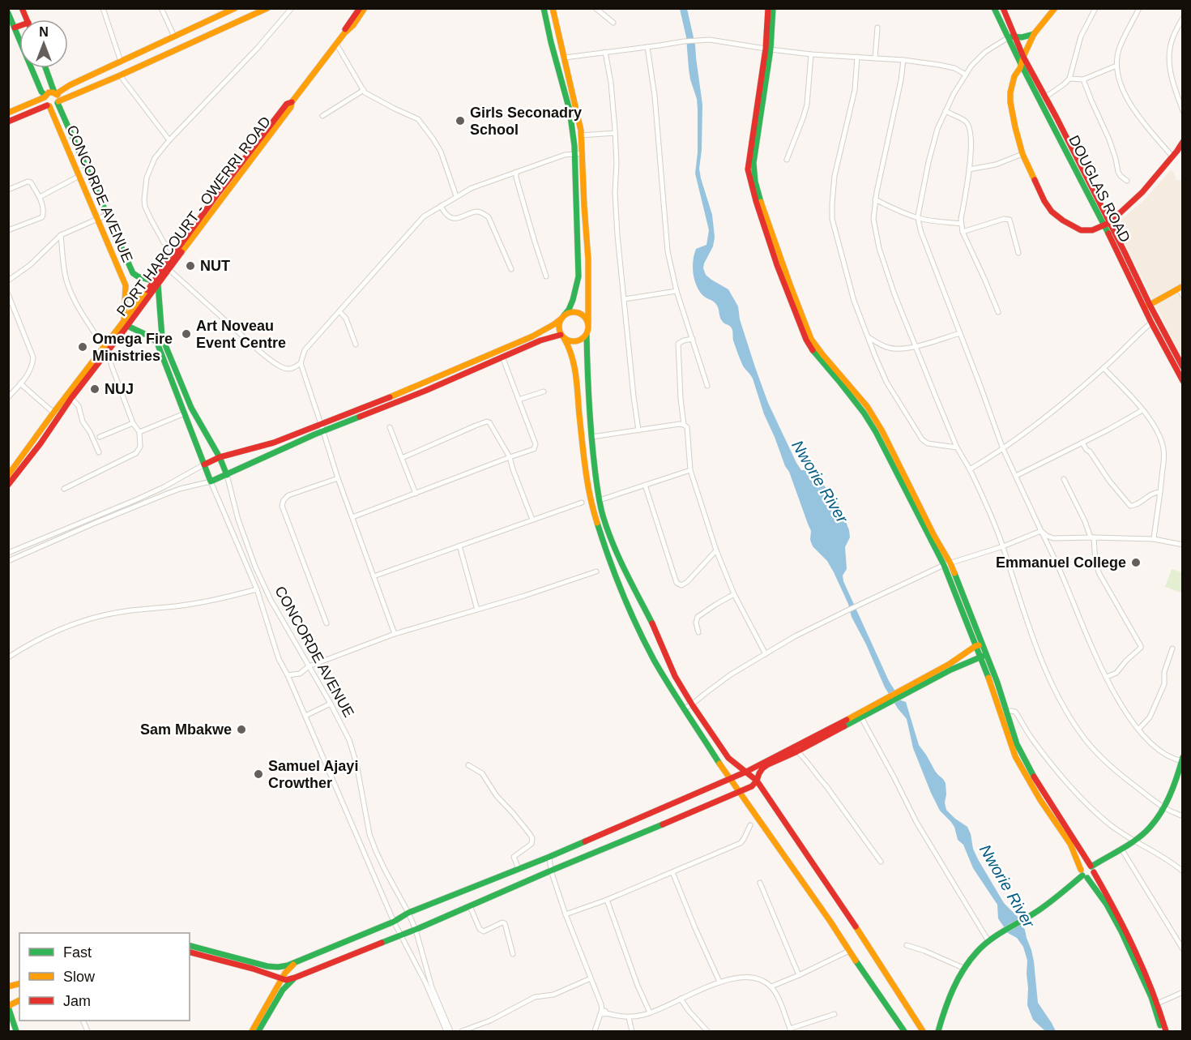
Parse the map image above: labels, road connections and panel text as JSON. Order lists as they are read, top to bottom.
{
  "streets": {
    "main road": ["DOUGLAS ROAD", "CONCORDE AVENUE", "PORT HARCOURT - OWERRI ROAD"]
  },
  "crossings": [
    ["CONCORDE AVENUE", "PORT HARCOURT - OWERRI ROAD"]
  ],
  "water": ["Nworie River"],
  "places": [
    "Girls Seconadry School",
    "NUT",
    "Art Noveau Event Centre",
    "Omega Fire Ministries",
    "NUJ",
    "Emmanuel College",
    "Sam Mbakwe",
    "Samuel Ajayi Crowther"
  ],
  "legend": ["Fast", "Slow", "Jam"],
  "north": "top"
}
